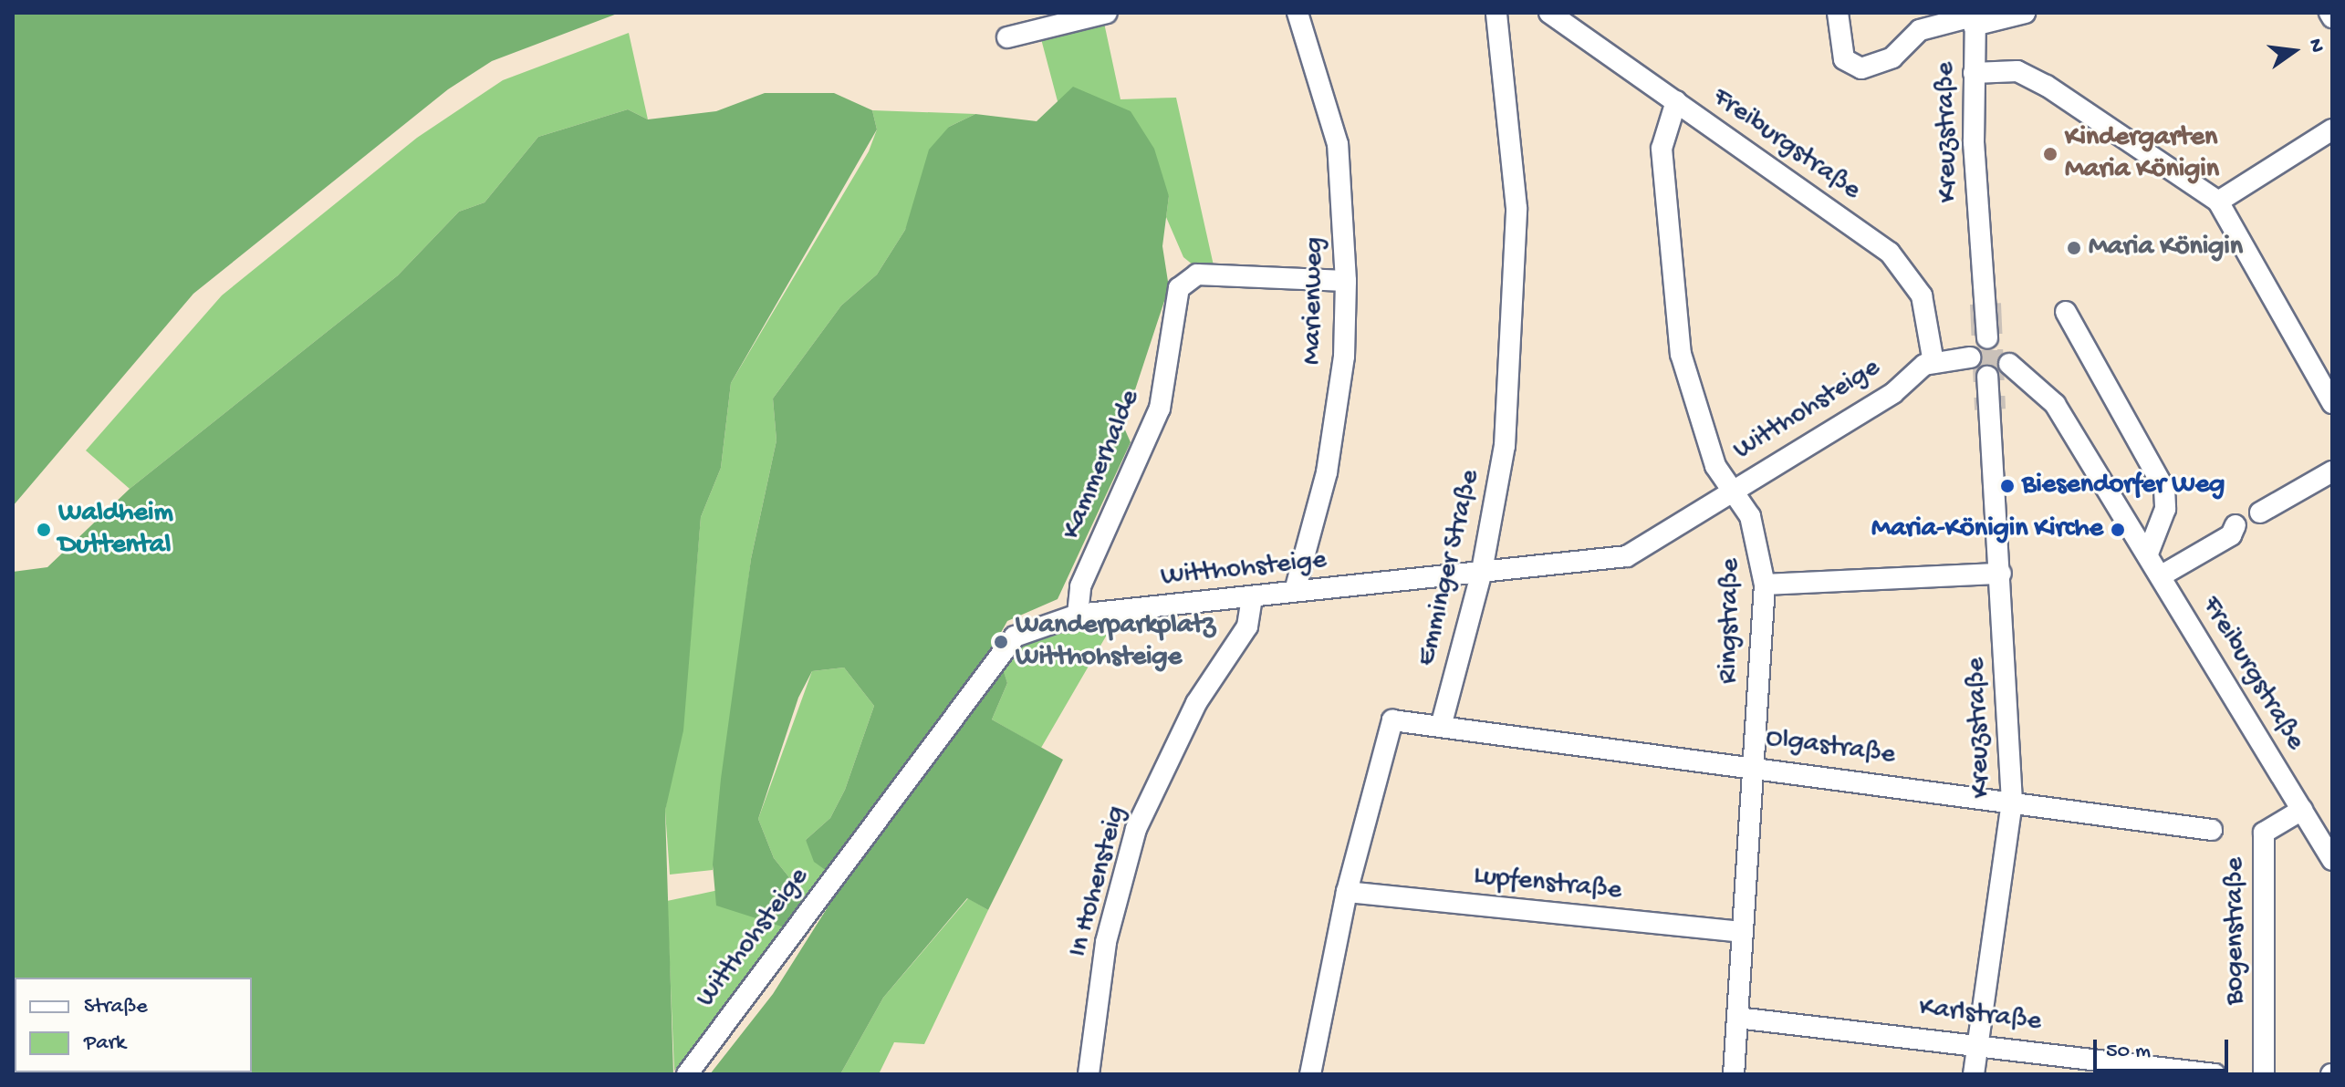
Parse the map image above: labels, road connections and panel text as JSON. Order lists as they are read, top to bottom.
{
  "streets": {
    "street": [
      "Kreuzstraße",
      "Freiburgstraße",
      "Marienweg",
      "Witthohsteige",
      "Kammerhalde",
      "Emminger Straße",
      "Ringstraße",
      "Olgastraße",
      "In Hohensteig",
      "Lupfenstraße",
      "Bogenstraße",
      "Karlstraße"
    ]
  },
  "crossings": [
    ["Kreuzstraße", "Freiburgstraße"],
    ["Kreuzstraße", "Olgastraße"],
    ["Kreuzstraße", "Karlstraße"],
    ["Freiburgstraße", "Witthohsteige"],
    ["Freiburgstraße", "Ringstraße"],
    ["Freiburgstraße", "Bogenstraße"],
    ["Marienweg", "Witthohsteige"],
    ["Marienweg", "Kammerhalde"],
    ["Witthohsteige", "Kammerhalde"],
    ["Witthohsteige", "Emminger Straße"],
    ["Witthohsteige", "Ringstraße"],
    ["Witthohsteige", "In Hohensteig"],
    ["Emminger Straße", "Olgastraße"],
    ["Ringstraße", "Olgastraße"],
    ["Ringstraße", "Lupfenstraße"],
    ["Ringstraße", "Karlstraße"]
  ],
  "places": [
    "Kindergarten Maria Königin",
    "Maria Königin",
    "Biesendorfer Weg",
    "Waldheim Duttental",
    "Maria-Königin Kirche",
    "Wanderparkplatz Witthohsteige"
  ],
  "legend": ["Straße", "Park"],
  "scale_bar": "50 m",
  "north": "right"
}
